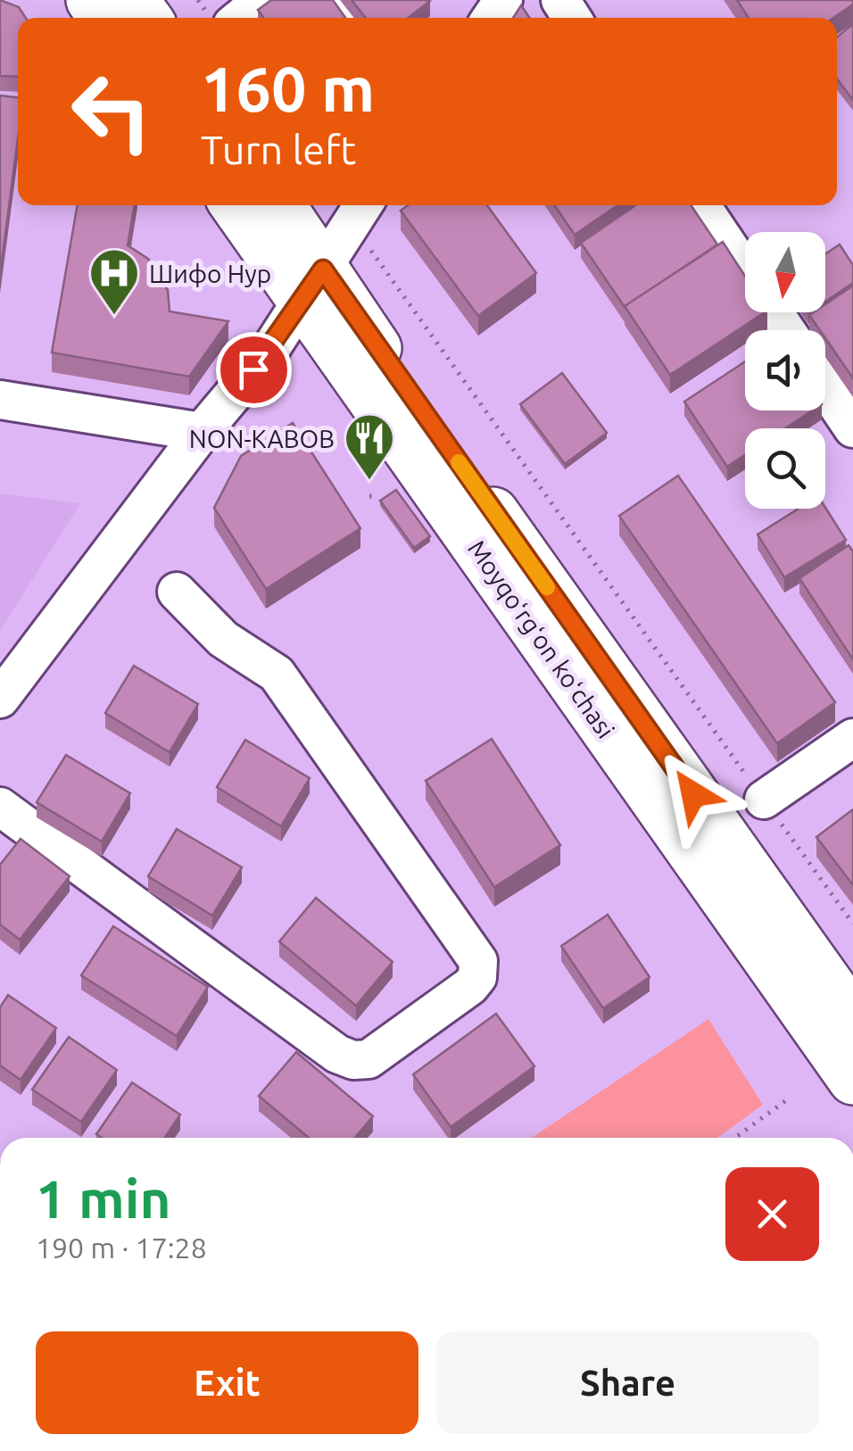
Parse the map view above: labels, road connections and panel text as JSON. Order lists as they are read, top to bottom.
{
  "streets": {
    "main road": ["Moyqoʻrgʻon koʻchasi"]
  },
  "places": {
    "hospital": ["Шифо Нур"],
    "restaurant": ["NON-KABOB"]
  },
  "north": "bottom",
  "page": {
    "turn": ["160 m", "Turn left"],
    "heading": ["1 min", "190 m · 17:28"],
    "buttons": ["Exit", "Share"]
  }
}
